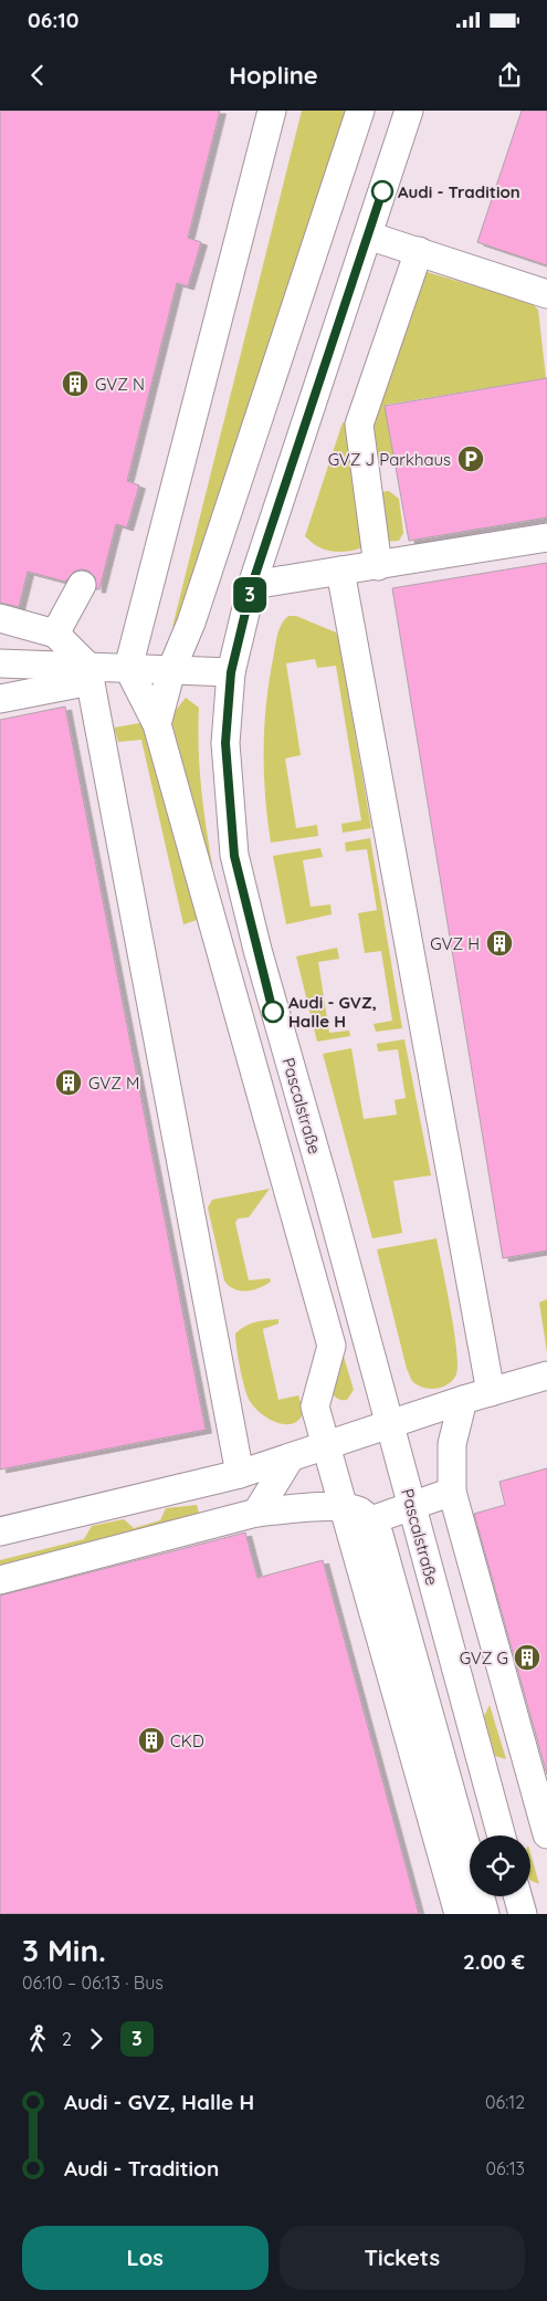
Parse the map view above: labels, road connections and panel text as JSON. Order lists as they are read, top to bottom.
{
  "streets": {
    "street": ["Pascalstraße"]
  },
  "places": {
    "other": ["Audi - Tradition", "Audi - GVZ, Halle H"],
    "building": [
      "GVZ N",
      "GVZ H",
      "GVZ M",
      "GVZ G",
      "CKD"
    ],
    "parking": ["GVZ J Parkhaus"]
  },
  "lines": ["bus line 3"],
  "page": {
    "status": "06:10",
    "header": "Hopline",
    "on_map": "3",
    "heading": ["3 Min.", "06:10 – 06:13 · Bus", "2.00 €"],
    "legs": ["2", "3"],
    "list": [
      {
        "name": "Audi - GVZ, Halle H",
        "value": "06:12"
      },
      {
        "name": "Audi - Tradition",
        "value": "06:13"
      }
    ],
    "buttons": ["Los", "Tickets"]
  }
}
